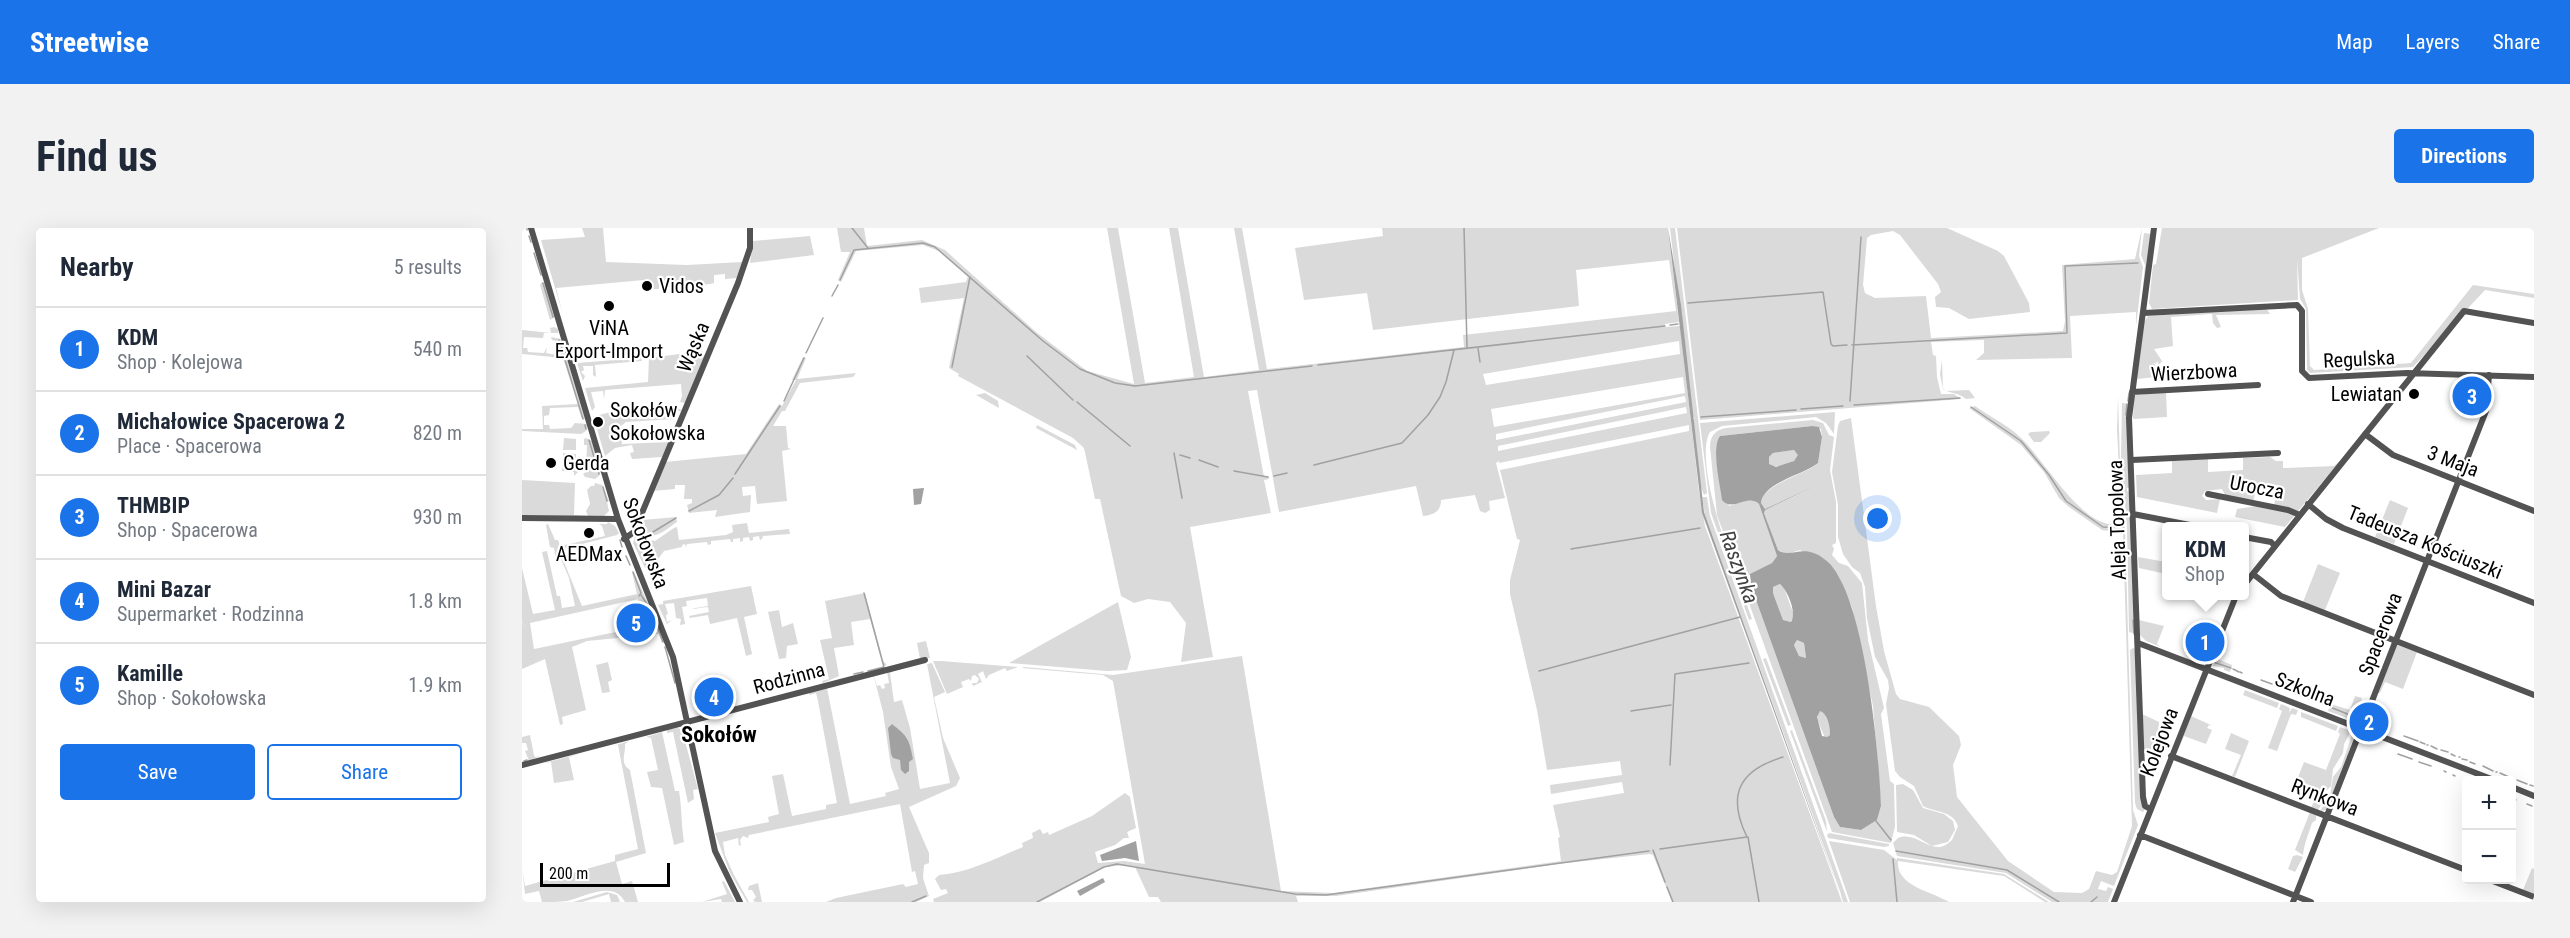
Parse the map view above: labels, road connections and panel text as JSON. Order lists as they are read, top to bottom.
{
  "streets": {
    "street": [
      "Wąska",
      "Regulska",
      "Wierzbowa",
      "3 Maja",
      "Urocza",
      "Aleja Topolowa",
      "Tadeusza Kościuszki",
      "Sokołowska",
      "Spacerowa",
      "Rodzinna",
      "Szkolna",
      "Kolejowa",
      "Rynkowa"
    ]
  },
  "crossings": [
    ["Wąska", "Sokołowska"],
    ["Regulska", "Aleja Topolowa"],
    ["Regulska", "Spacerowa"],
    ["Wierzbowa", "Aleja Topolowa"],
    ["3 Maja", "Spacerowa"],
    ["Aleja Topolowa", "Szkolna"],
    ["Aleja Topolowa", "Kolejowa"],
    ["Tadeusza Kościuszki", "Spacerowa"],
    ["Sokołowska", "Rodzinna"],
    ["Spacerowa", "Szkolna"],
    ["Spacerowa", "Rynkowa"],
    ["Szkolna", "Kolejowa"],
    ["Kolejowa", "Rynkowa"]
  ],
  "districts": ["Sokołów"],
  "water": ["Raszynka"],
  "places": [
    "Vidos",
    "ViNA Export-Import",
    "Lewiatan",
    "Sokołów Sokołowska",
    "Gerda",
    "AEDMax"
  ],
  "scale_bar": "200 m",
  "page": {
    "header": "Streetwise",
    "nav": ["Map", "Layers", "Share"],
    "buttons": [
      "Directions",
      ["Save", "Share"]
    ],
    "title": "Find us",
    "heading": ["Nearby", "5 results"],
    "list": [
      {
        "mark": "1",
        "name": "KDM",
        "note": "Shop · Kolejowa",
        "value": "540 m"
      },
      {
        "mark": "2",
        "name": "Michałowice Spacerowa 2",
        "note": "Place · Spacerowa",
        "value": "820 m"
      },
      {
        "mark": "3",
        "name": "THMBIP",
        "note": "Shop · Spacerowa",
        "value": "930 m"
      },
      {
        "mark": "4",
        "name": "Mini Bazar",
        "note": "Supermarket · Rodzinna",
        "value": "1.8 km"
      },
      {
        "mark": "5",
        "name": "Kamille",
        "note": "Shop · Sokołowska",
        "value": "1.9 km"
      }
    ],
    "pins": [
      "3",
      "5",
      "1",
      "4",
      "2"
    ],
    "popup": ["KDM", "Shop"],
    "map_buttons": ["+", "−"],
    "scale": "200 m"
  }
}
